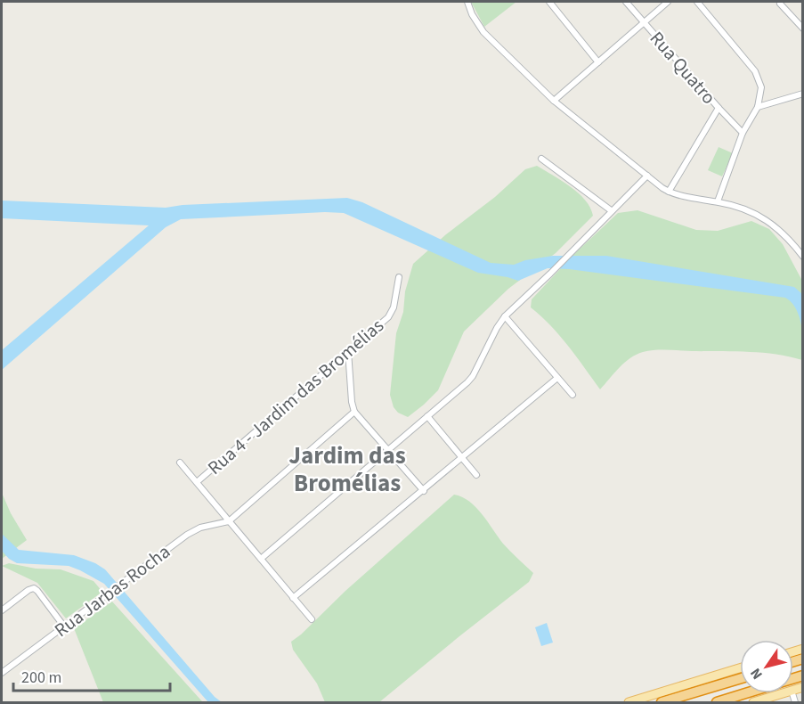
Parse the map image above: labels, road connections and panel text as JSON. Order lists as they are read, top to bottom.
{
  "streets": {
    "street": ["Rua Quatro", "Rua 4 - Jardim das Bromélias", "Rua Jarbas Rocha"]
  },
  "districts": ["Jardim das Bromélias"],
  "scale_bar": "200 m",
  "north": "bottom left"
}
